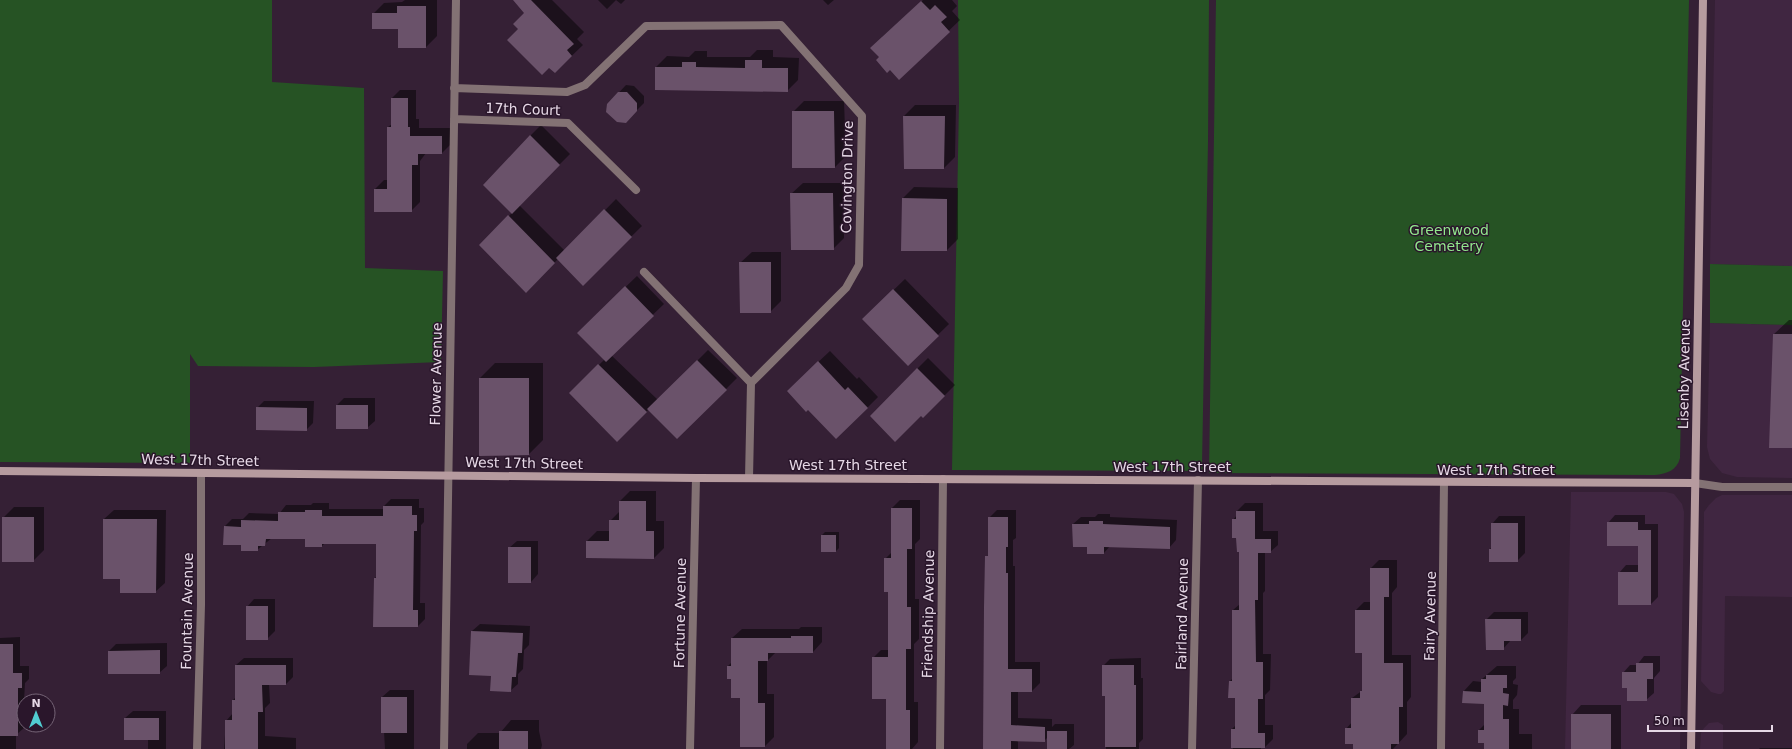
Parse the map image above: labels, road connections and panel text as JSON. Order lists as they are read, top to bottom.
{
  "streets": {
    "main road": ["Lisenby Avenue", "West 17th Street"],
    "street": [
      "17th Court",
      "Covington Drive",
      "Flower Avenue",
      "Fountain Avenue",
      "Fortune Avenue",
      "Friendship Avenue",
      "Fairland Avenue",
      "Fairy Avenue"
    ]
  },
  "crossings": [
    ["17th Court", "Flower Avenue"],
    ["Covington Drive", "Flower Avenue"],
    ["Flower Avenue", "West 17th Street"],
    ["Lisenby Avenue", "West 17th Street"],
    ["West 17th Street", "Fountain Avenue"],
    ["West 17th Street", "Fortune Avenue"],
    ["West 17th Street", "Friendship Avenue"],
    ["West 17th Street", "Fairland Avenue"],
    ["West 17th Street", "Fairy Avenue"]
  ],
  "parks": ["Greenwood Cemetery"],
  "scale_bar": "50 m",
  "north": "top"
}
